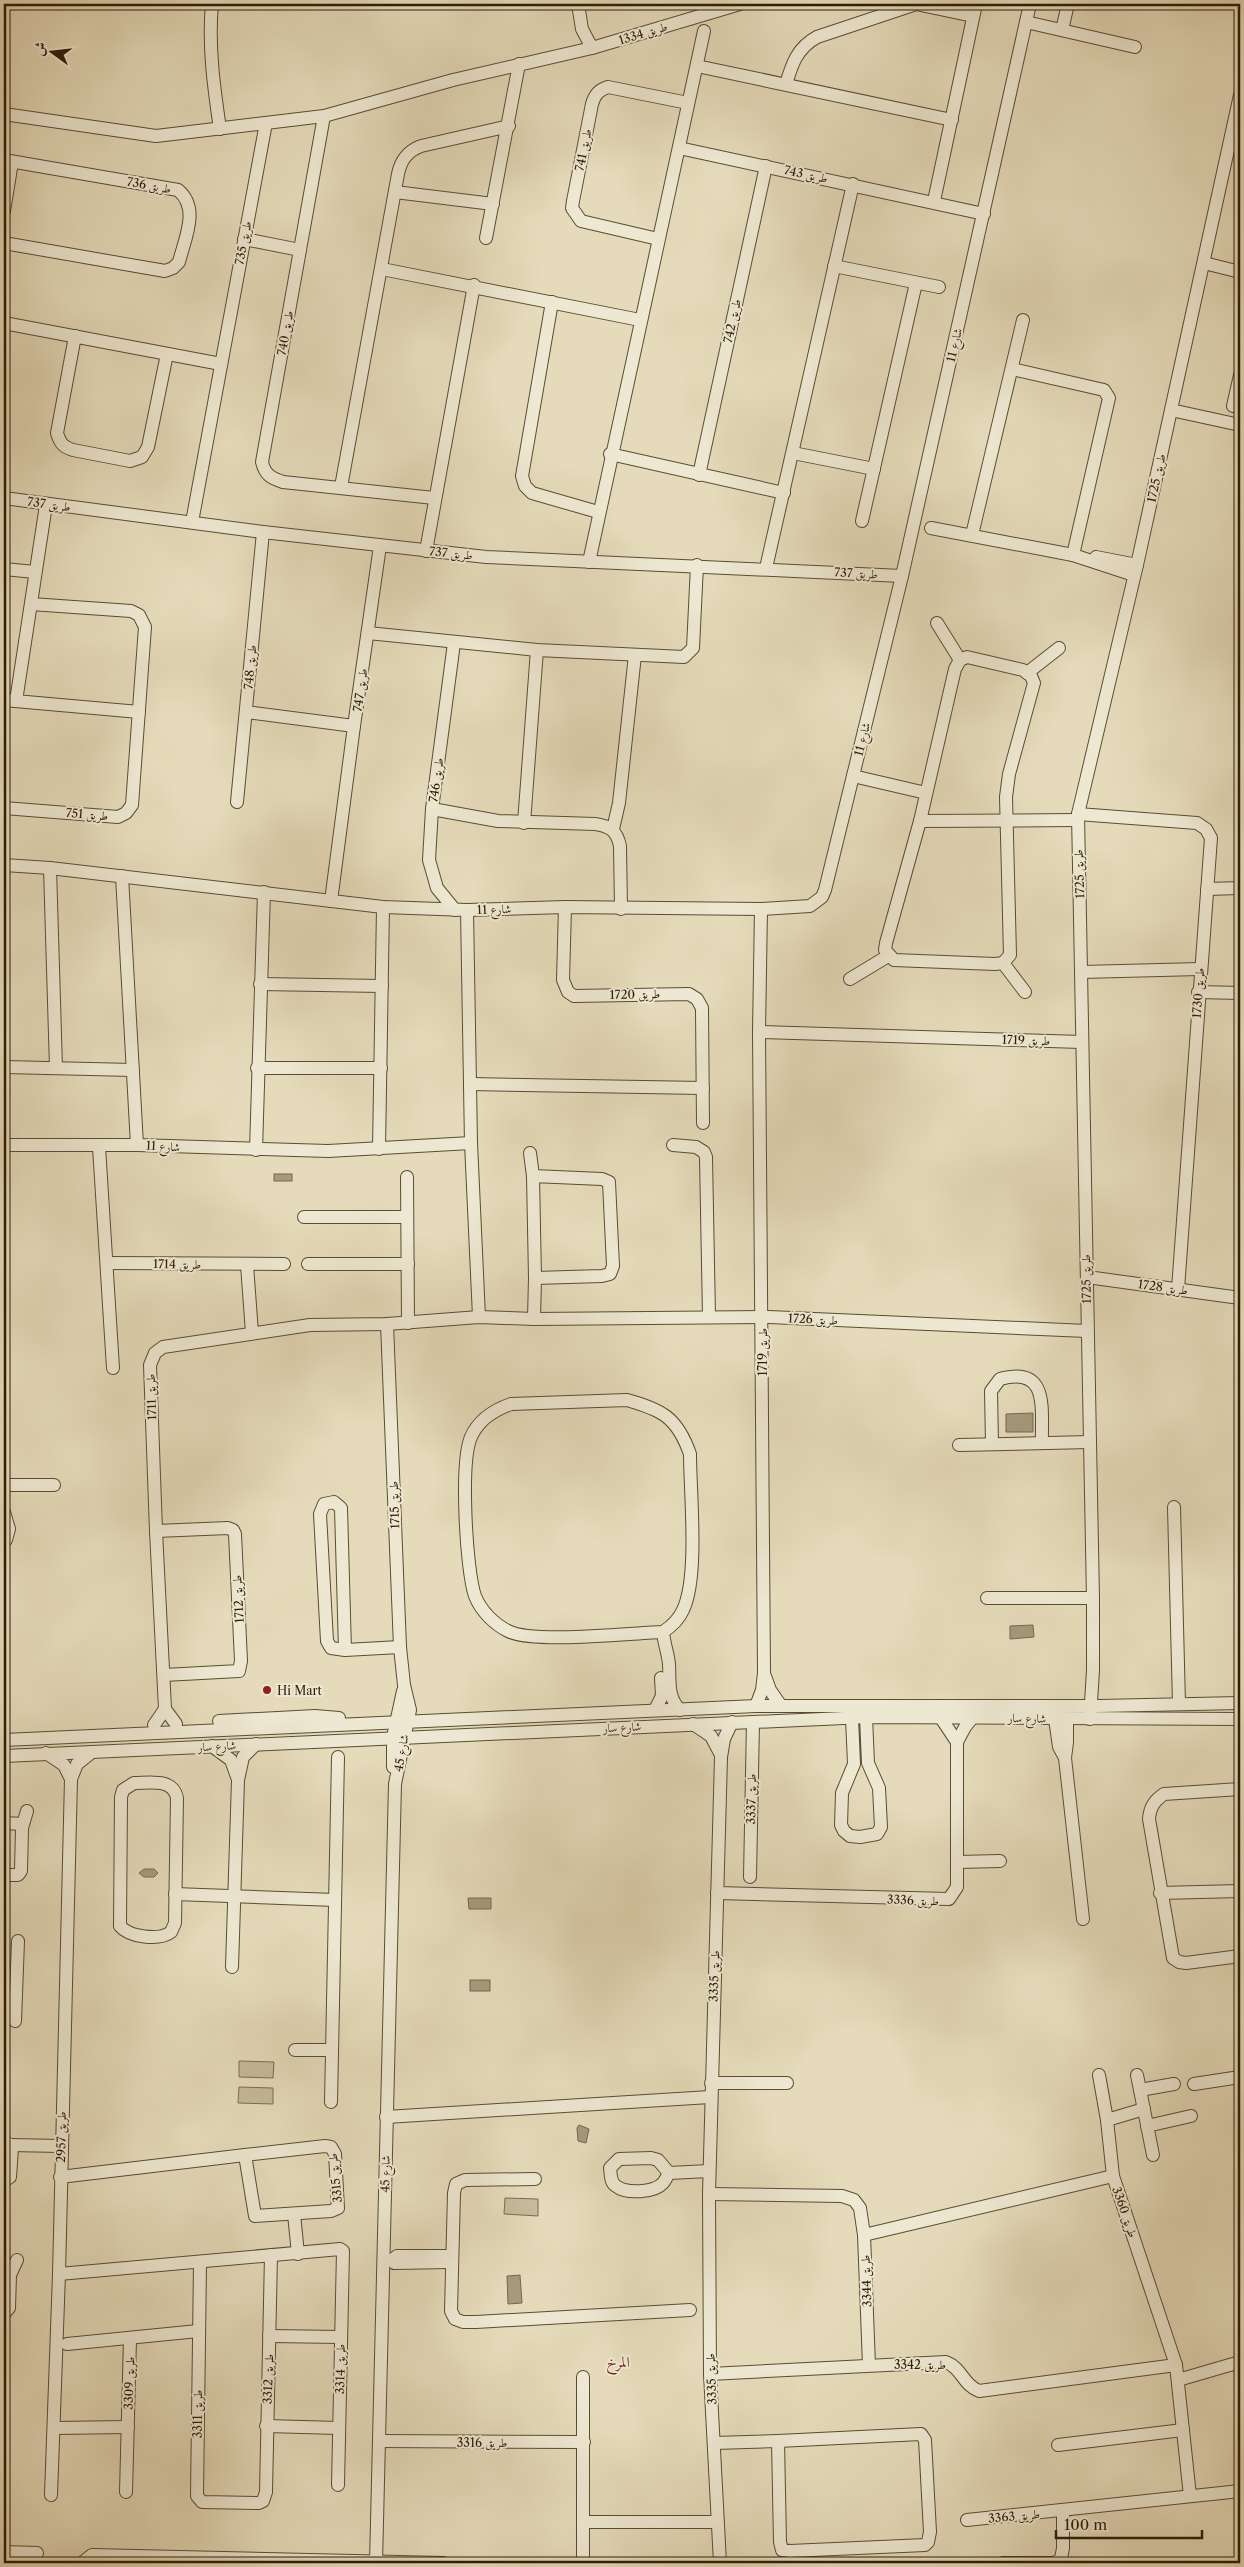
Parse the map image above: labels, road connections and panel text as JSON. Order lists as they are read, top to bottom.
{
  "streets": {
    "street": [
      "طريق 1334",
      "طريق 741",
      "طريق 743",
      "طريق 736",
      "طريق 735",
      "طريق 742",
      "طريق 740",
      "شارع 11",
      "طريق 1725",
      "طريق 737",
      "طريق 748",
      "طريق 747",
      "طريق 746",
      "طريق 751",
      "طريق 1730",
      "طريق 1720",
      "طريق 1719",
      "طريق 1714",
      "طريق 1728",
      "طريق 1726",
      "طريق 1711",
      "طريق 1715",
      "طريق 1712",
      "شارع سار",
      "شارع 45",
      "طريق 3337",
      "طريق 3336",
      "طريق 3335",
      "طريق 2957",
      "طريق 3315",
      "طريق 3360",
      "طريق 3344",
      "طريق 3342",
      "طريق 3314",
      "طريق 3312",
      "طريق 3309",
      "طريق 3311",
      "طريق 3316",
      "طريق 3363"
    ]
  },
  "crossings": [
    ["طريق 1334", "طريق 735"],
    ["طريق 1334", "طريق 740"],
    ["طريق 743", "طريق 742"],
    ["طريق 743", "شارع 11"],
    ["طريق 735", "طريق 737"],
    ["شارع 11", "طريق 737"],
    ["شارع 11", "طريق 746"],
    ["شارع 11", "طريق 1720"],
    ["شارع 11", "طريق 1719"],
    ["شارع 11", "طريق 1726"],
    ["شارع 11", "طريق 1711"],
    ["طريق 1725", "طريق 1730"],
    ["طريق 1725", "طريق 1719"],
    ["طريق 1725", "طريق 1728"],
    ["طريق 1725", "طريق 1726"],
    ["طريق 1725", "شارع سار"],
    ["طريق 737", "طريق 748"],
    ["طريق 737", "طريق 747"],
    ["طريق 748", "طريق 747"],
    ["طريق 1730", "طريق 1728"],
    ["طريق 1719", "طريق 1726"],
    ["طريق 1719", "شارع سار"],
    ["طريق 1726", "طريق 1711"],
    ["طريق 1711", "طريق 1715"],
    ["طريق 1711", "طريق 1712"],
    ["طريق 1715", "شارع سار"],
    ["طريق 1715", "شارع 45"],
    ["شارع سار", "شارع 45"],
    ["شارع سار", "طريق 3337"],
    ["شارع سار", "طريق 3335"],
    ["شارع 45", "طريق 3316"],
    ["طريق 3336", "طريق 3335"],
    ["طريق 3335", "طريق 3344"],
    ["طريق 3335", "طريق 3342"],
    ["طريق 2957", "طريق 3315"],
    ["طريق 2957", "طريق 3309"],
    ["طريق 3360", "طريق 3344"],
    ["طريق 3360", "طريق 3342"],
    ["طريق 3360", "طريق 3363"],
    ["طريق 3344", "طريق 3342"],
    ["طريق 3312", "طريق 3311"],
    ["طريق 3309", "طريق 3311"]
  ],
  "districts": ["المرخ"],
  "places": ["Hi Mart"],
  "scale_bar": "100 m",
  "north": "left"
}
